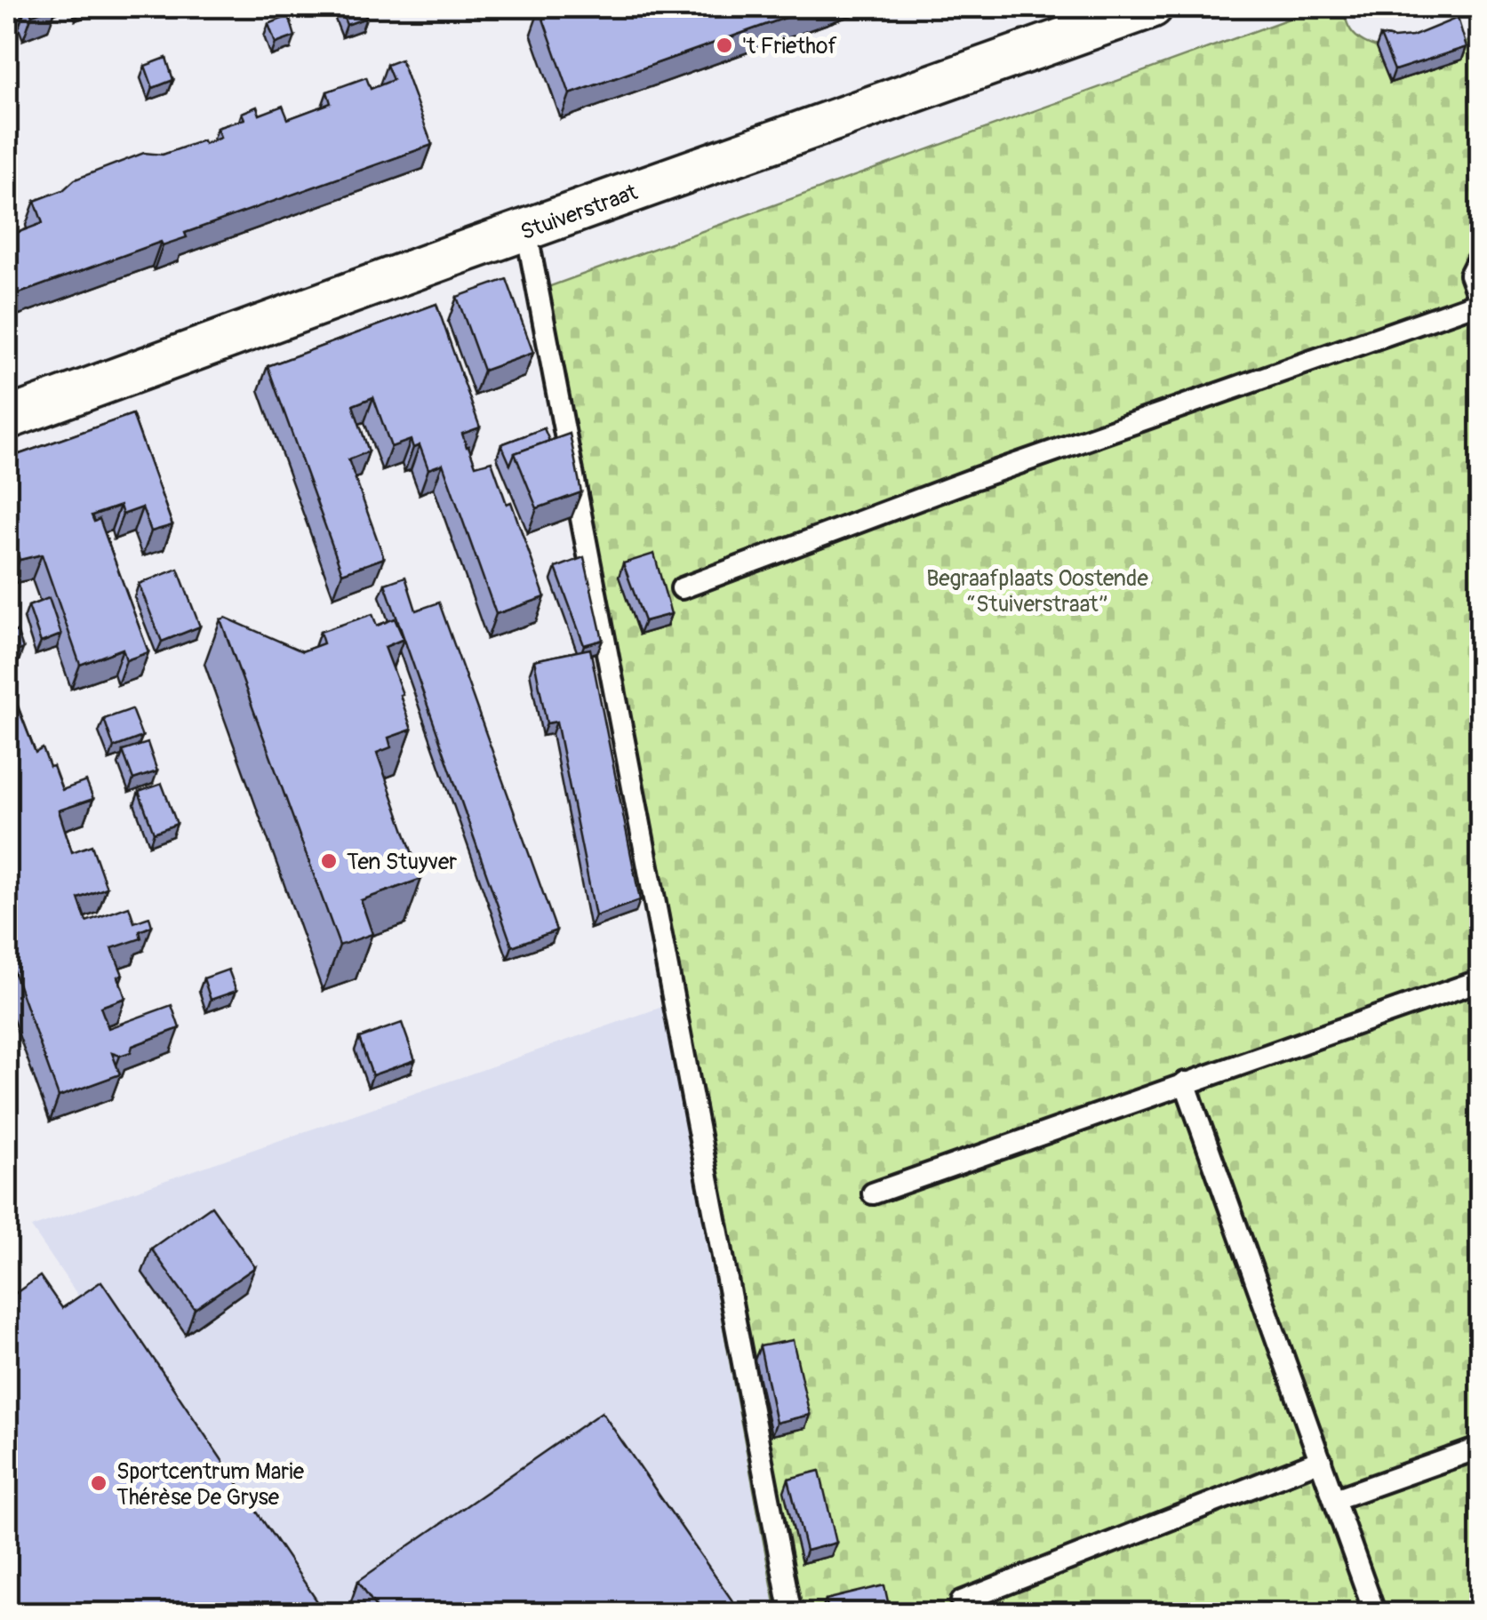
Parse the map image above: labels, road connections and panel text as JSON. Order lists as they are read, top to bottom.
{
  "streets": {
    "street": ["Stuiverstraat"]
  },
  "parks": ["Begraafplaats Oostende “Stuiverstraat”"],
  "places": ["'t Friethof", "Ten Stuyver", "Sportcentrum Marie Thérèse De Gryse"]
}
